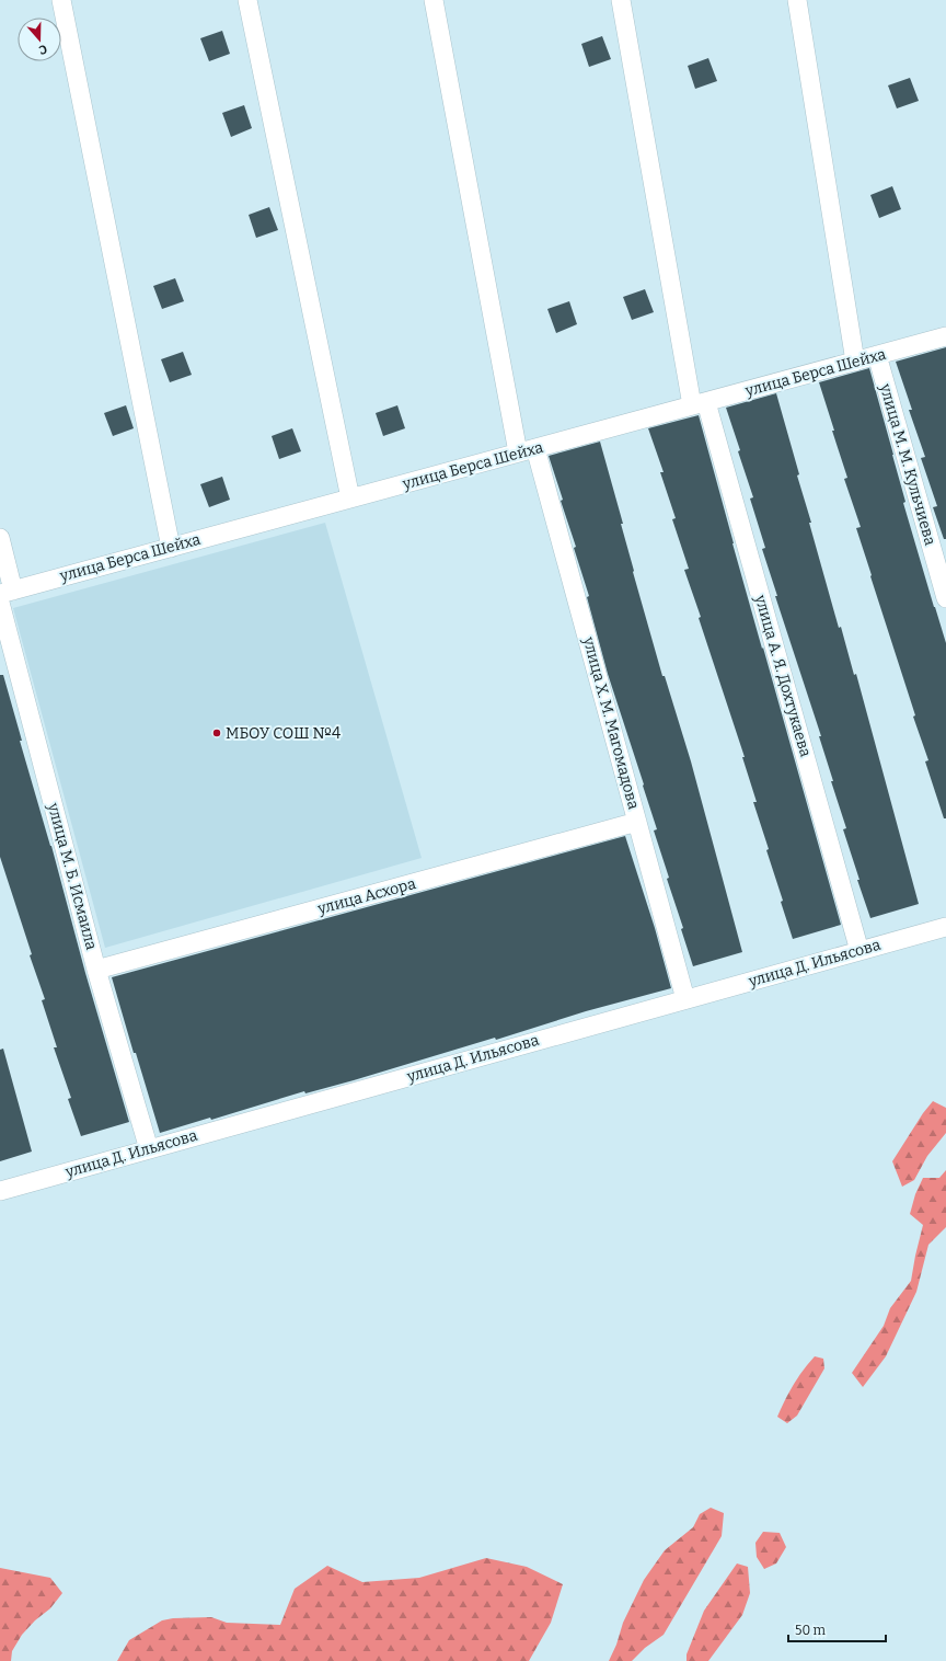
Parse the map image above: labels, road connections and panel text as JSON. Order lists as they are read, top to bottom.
{
  "streets": {
    "street": [
      "улица Берса Шейха",
      "улица М. М. Кульчиева",
      "улица А. Я. Дохтукаева",
      "улица Х. М. Магомадова",
      "улица М. Б. Исмаила",
      "улица Асхора",
      "улица Д. Ильясова"
    ]
  },
  "crossings": [
    ["улица Берса Шейха", "улица М. М. Кульчиева"],
    ["улица Берса Шейха", "улица А. Я. Дохтукаева"],
    ["улица Берса Шейха", "улица Х. М. Магомадова"],
    ["улица Берса Шейха", "улица М. Б. Исмаила"],
    ["улица А. Я. Дохтукаева", "улица Д. Ильясова"],
    ["улица Х. М. Магомадова", "улица Асхора"],
    ["улица Х. М. Магомадова", "улица Д. Ильясова"],
    ["улица М. Б. Исмаила", "улица Асхора"],
    ["улица М. Б. Исмаила", "улица Д. Ильясова"]
  ],
  "places": ["МБОУ СОШ №4"],
  "scale_bar": "50 m",
  "north": "bottom"
}
